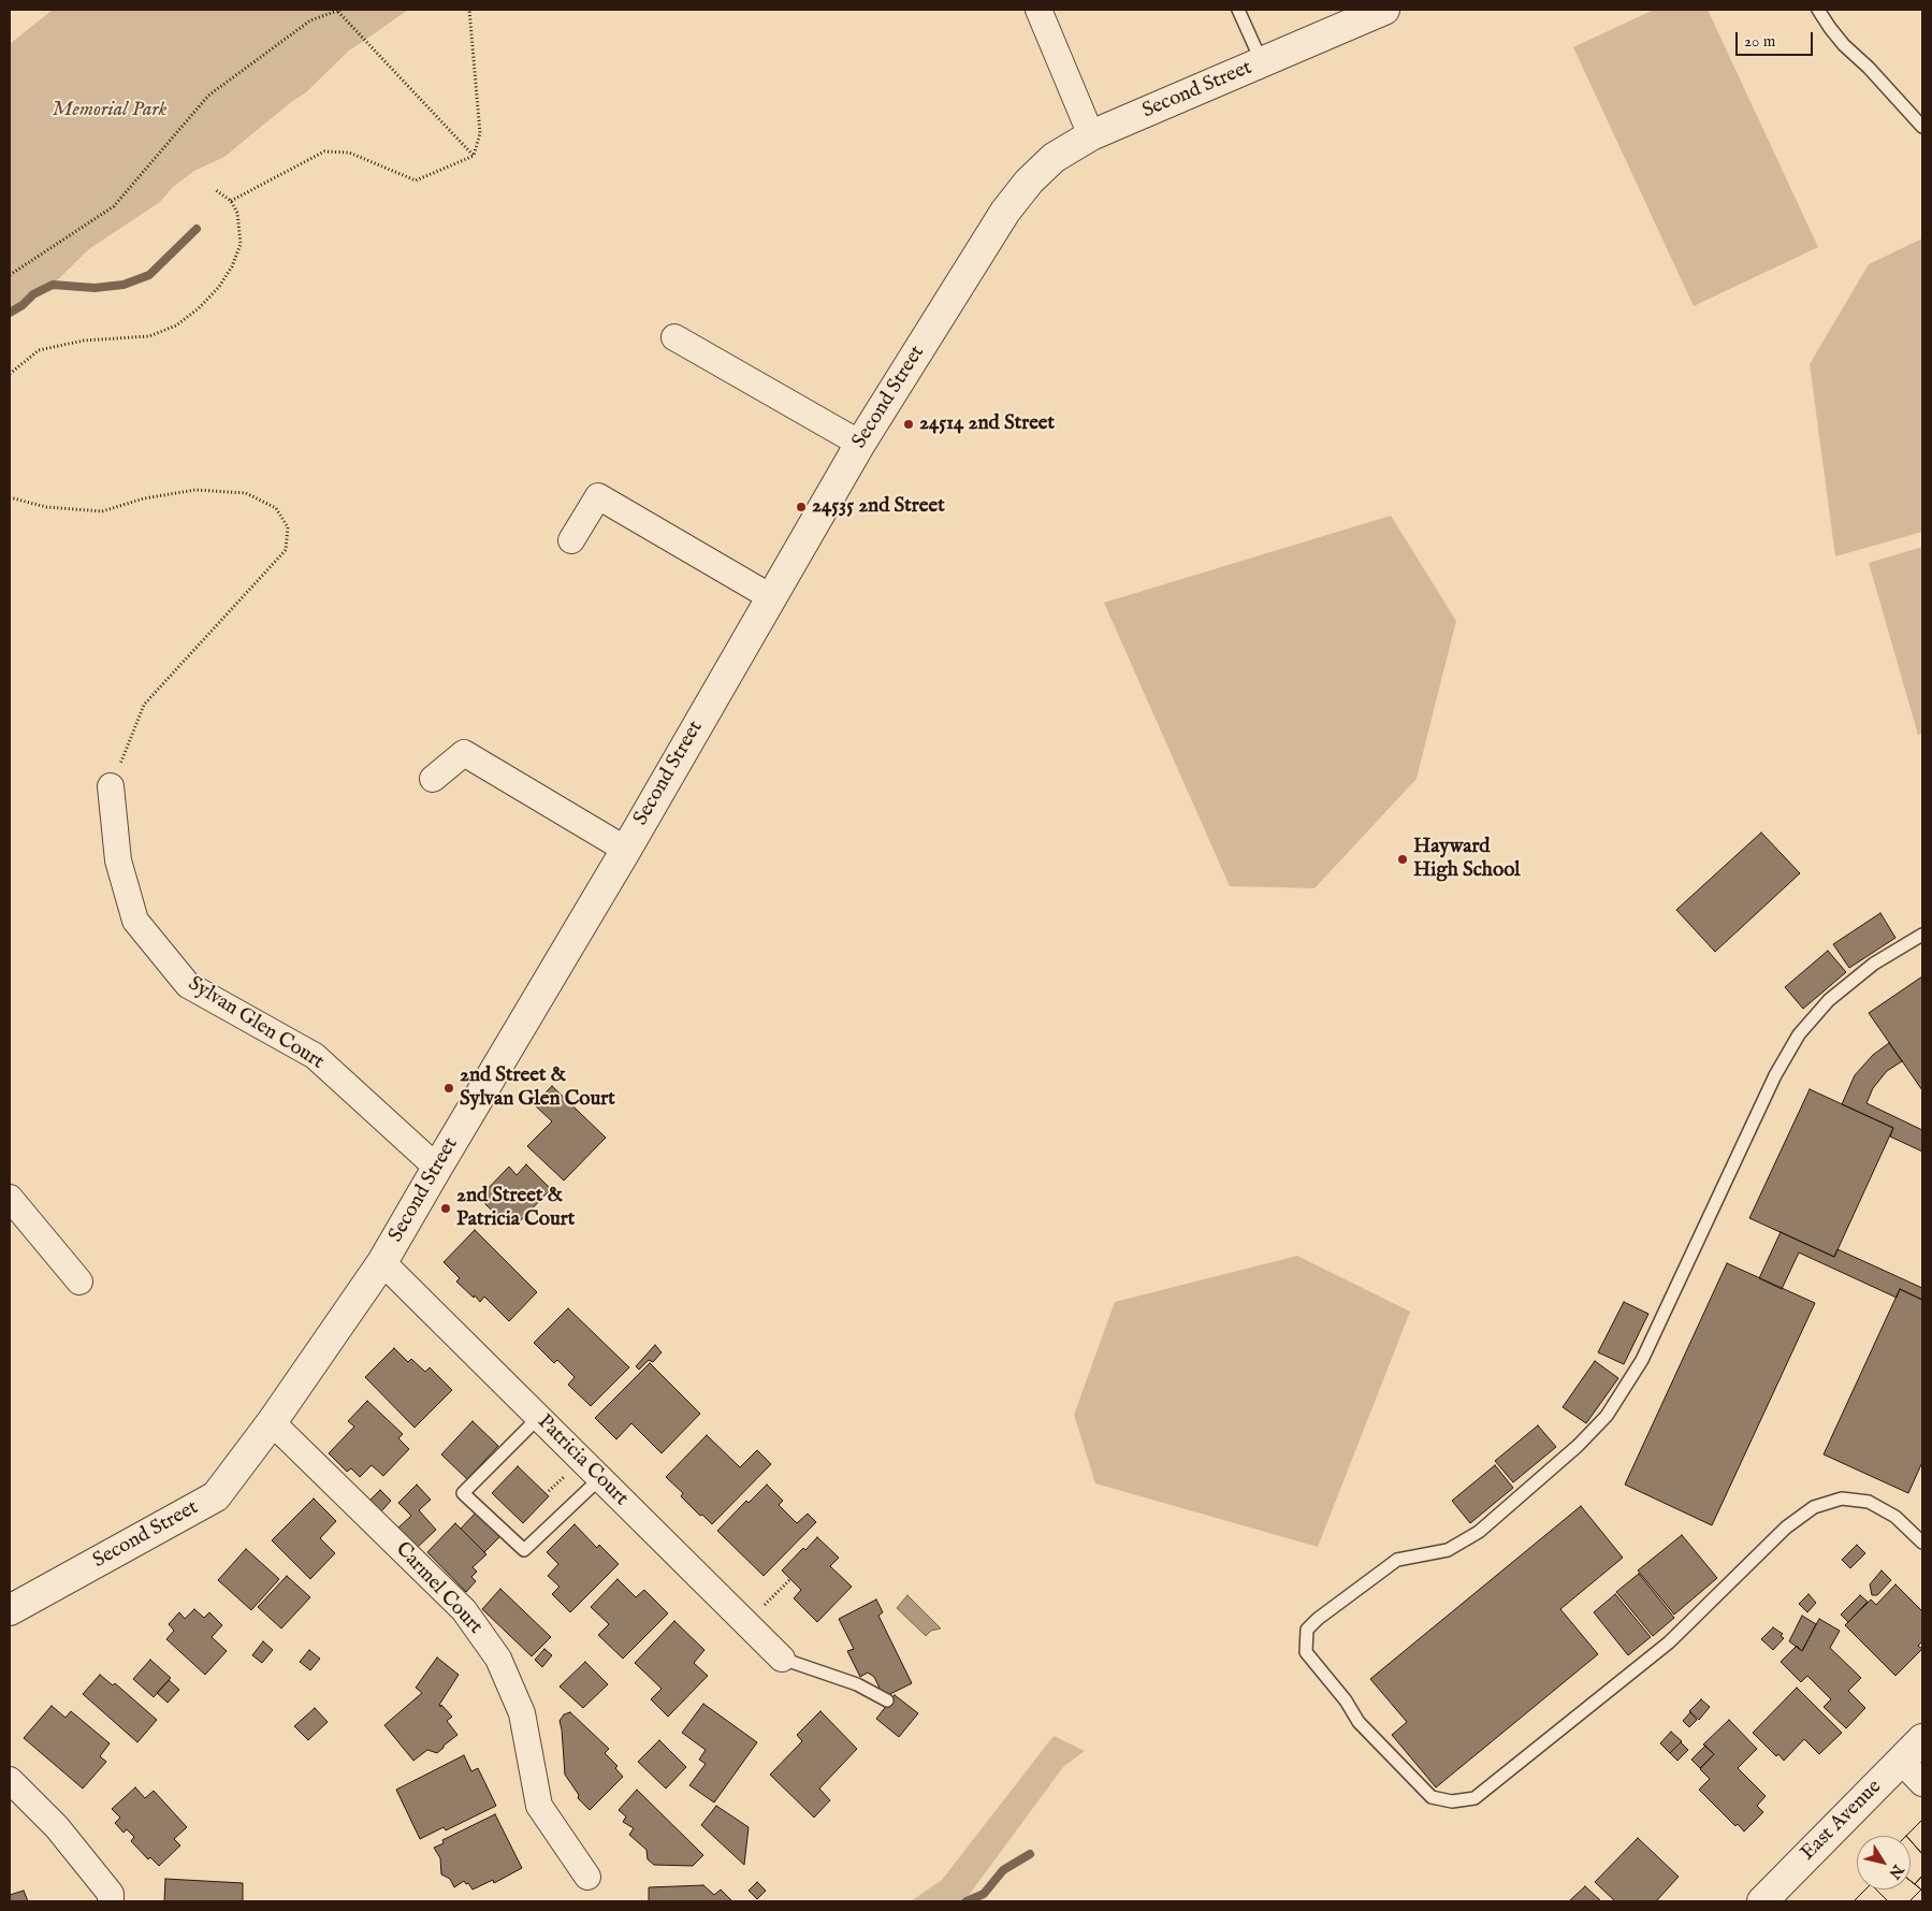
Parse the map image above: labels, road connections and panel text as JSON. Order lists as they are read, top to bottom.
{
  "streets": {
    "street": [
      "Second Street",
      "Sylvan Glen Court",
      "Patricia Court",
      "Carmel Court",
      "East Avenue"
    ]
  },
  "crossings": [
    ["Second Street", "Sylvan Glen Court"],
    ["Second Street", "Patricia Court"],
    ["Second Street", "Carmel Court"]
  ],
  "parks": ["Memorial Park"],
  "places": [
    "24514 2nd Street",
    "24535 2nd Street",
    "Hayward High School",
    "2nd Street & Sylvan Glen Court",
    "2nd Street & Patricia Court"
  ],
  "scale_bar": "20 m",
  "north": "bottom right"
}
